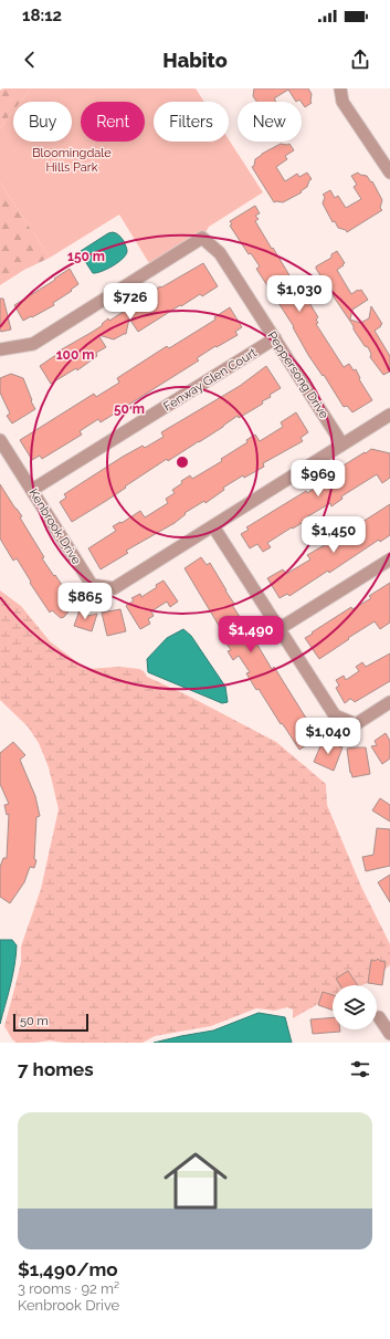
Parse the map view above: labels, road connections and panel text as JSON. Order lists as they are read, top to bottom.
{
  "streets": {
    "street": ["Peppersong Drive", "Fenway Glen Court", "Kenbrook Drive"]
  },
  "crossings": [
    ["Peppersong Drive", "Fenway Glen Court"],
    ["Peppersong Drive", "Kenbrook Drive"],
    ["Fenway Glen Court", "Kenbrook Drive"]
  ],
  "parks": ["Bloomingdale Hills Park"],
  "scale_bar": "50 m",
  "page": {
    "status": "18:12",
    "header": "Habito",
    "chip": [
      "Buy",
      "Rent",
      "Filters",
      "New"
    ],
    "price": [
      "$1,030",
      "$726",
      "$969",
      "$1,450",
      "$865",
      "$1,490",
      "$1,040"
    ],
    "scale": "50 m",
    "heading": "7 homes",
    "list": [
      {
        "name": "$1,490/mo",
        "note": "3 rooms · 92 m² · Kenbrook Drive"
      }
    ]
  },
  "rings": ["150 m", "100 m", "50 m"]
}
